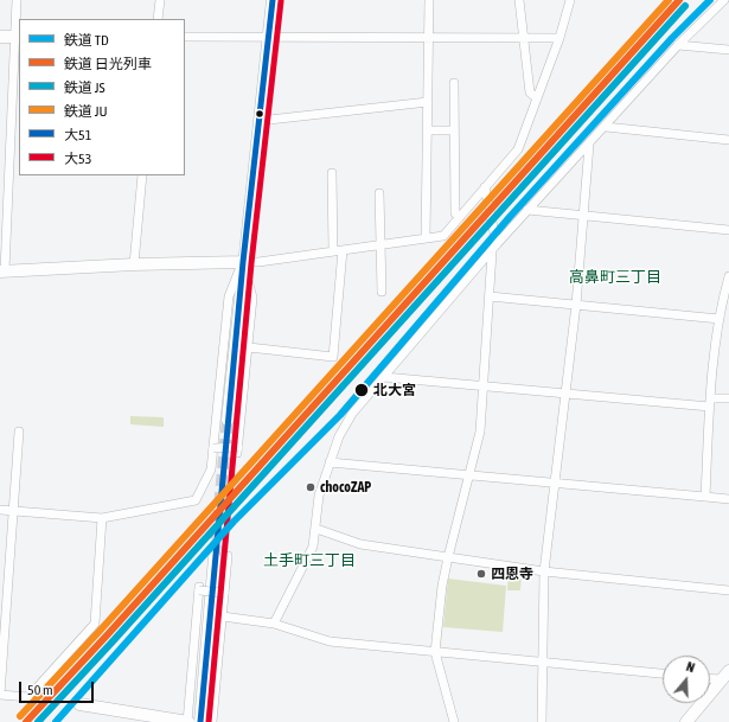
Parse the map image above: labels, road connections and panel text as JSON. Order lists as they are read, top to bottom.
{
  "districts": ["高鼻町三丁目", "土手町三丁目"],
  "places": ["北大宮", "chocoZAP", "四恩寺"],
  "lines": [
    "rail line TD",
    "rail line 日光列車",
    "rail line JU",
    "transit line 大51",
    "transit line 大53",
    "rail line JS"
  ],
  "legend": [
    "鉄道 TD",
    "鉄道 日光列車",
    "鉄道 JS",
    "鉄道 JU",
    "大51",
    "大53"
  ],
  "scale_bar": "50 m",
  "north": "top"
}
